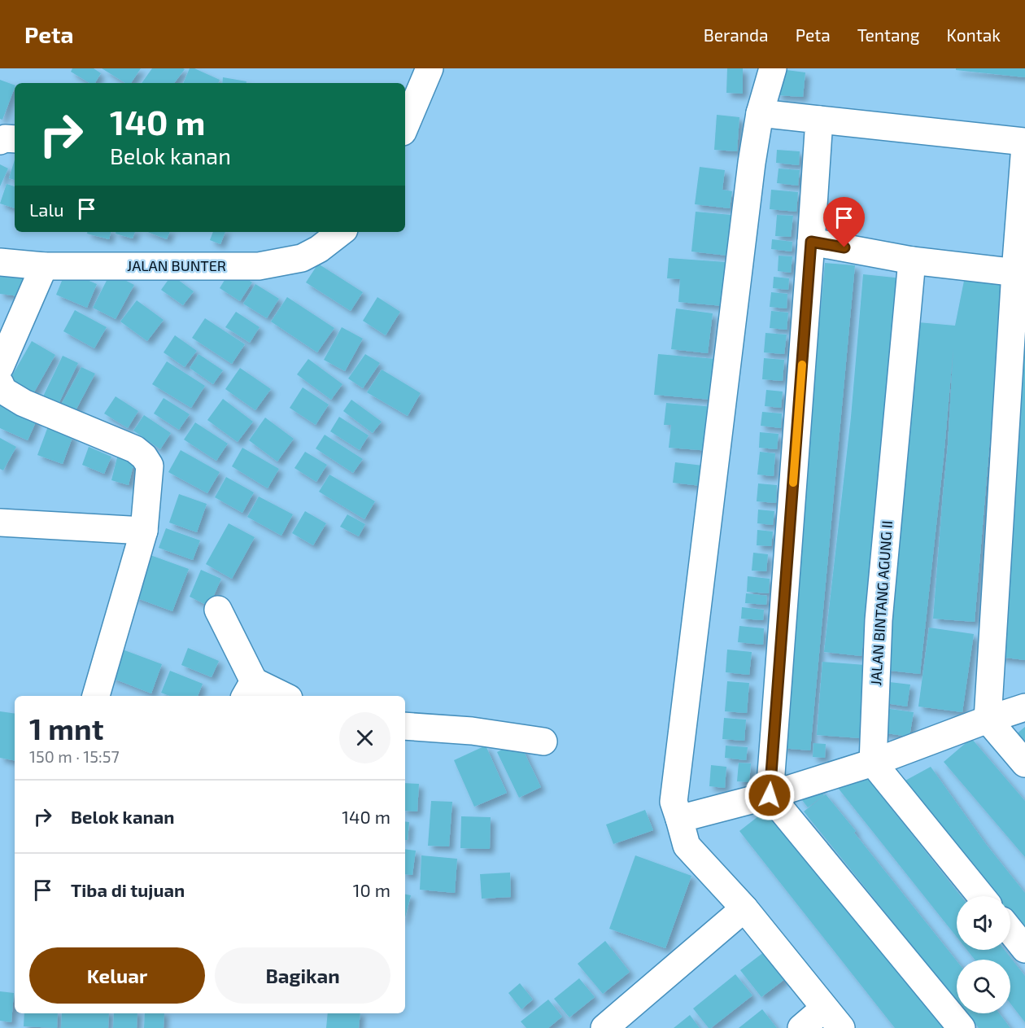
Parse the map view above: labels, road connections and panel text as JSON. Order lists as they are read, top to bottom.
{
  "streets": {
    "street": ["JALAN BUNTER", "JALAN BINTANG AGUNG II"]
  },
  "page": {
    "header": "Peta",
    "nav": [
      "Beranda",
      "Peta",
      "Tentang",
      "Kontak"
    ],
    "turn": ["140 m", "Belok kanan"],
    "then": "Lalu",
    "heading": ["1 mnt", "150 m · 15:57"],
    "list": [
      {
        "name": "Belok kanan",
        "value": "140 m"
      },
      {
        "name": "Tiba di tujuan",
        "value": "10 m"
      }
    ],
    "buttons": ["Keluar", "Bagikan"]
  }
}
